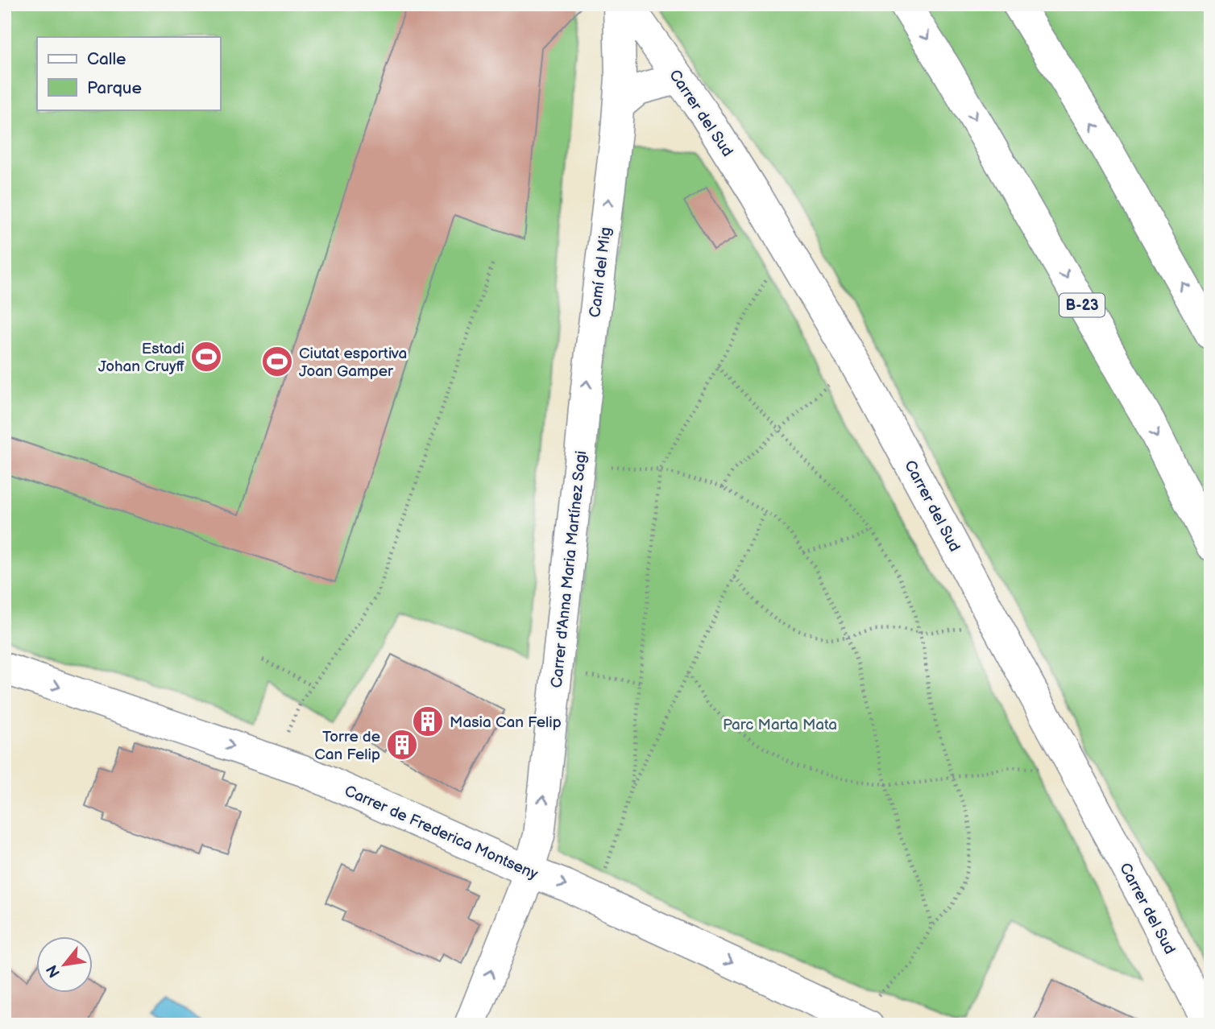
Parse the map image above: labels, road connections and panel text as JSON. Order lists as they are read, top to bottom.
{
  "streets": {
    "main road": [
      "Carrer del Sud",
      "Camí del Mig",
      "B-23",
      "Carrer d'Anna Maria Martínez Sagi",
      "Carrer de Frederica Montseny"
    ]
  },
  "crossings": [
    ["Camí del Mig", "Carrer d'Anna Maria Martínez Sagi"],
    ["Carrer d'Anna Maria Martínez Sagi", "Carrer de Frederica Montseny"]
  ],
  "one_way": ["Camí del Mig", "Carrer d'Anna Maria Martínez Sagi", "Carrer de Frederica Montseny"],
  "parks": ["Parc Marta Mata"],
  "places": {
    "sports": ["Estadi Johan Cruyff", "Ciutat esportiva Joan Gamper"],
    "building": ["Masia Can Felip", "Torre de Can Felip"]
  },
  "legend": ["Calle", "Parque"],
  "north": "bottom left"
}
